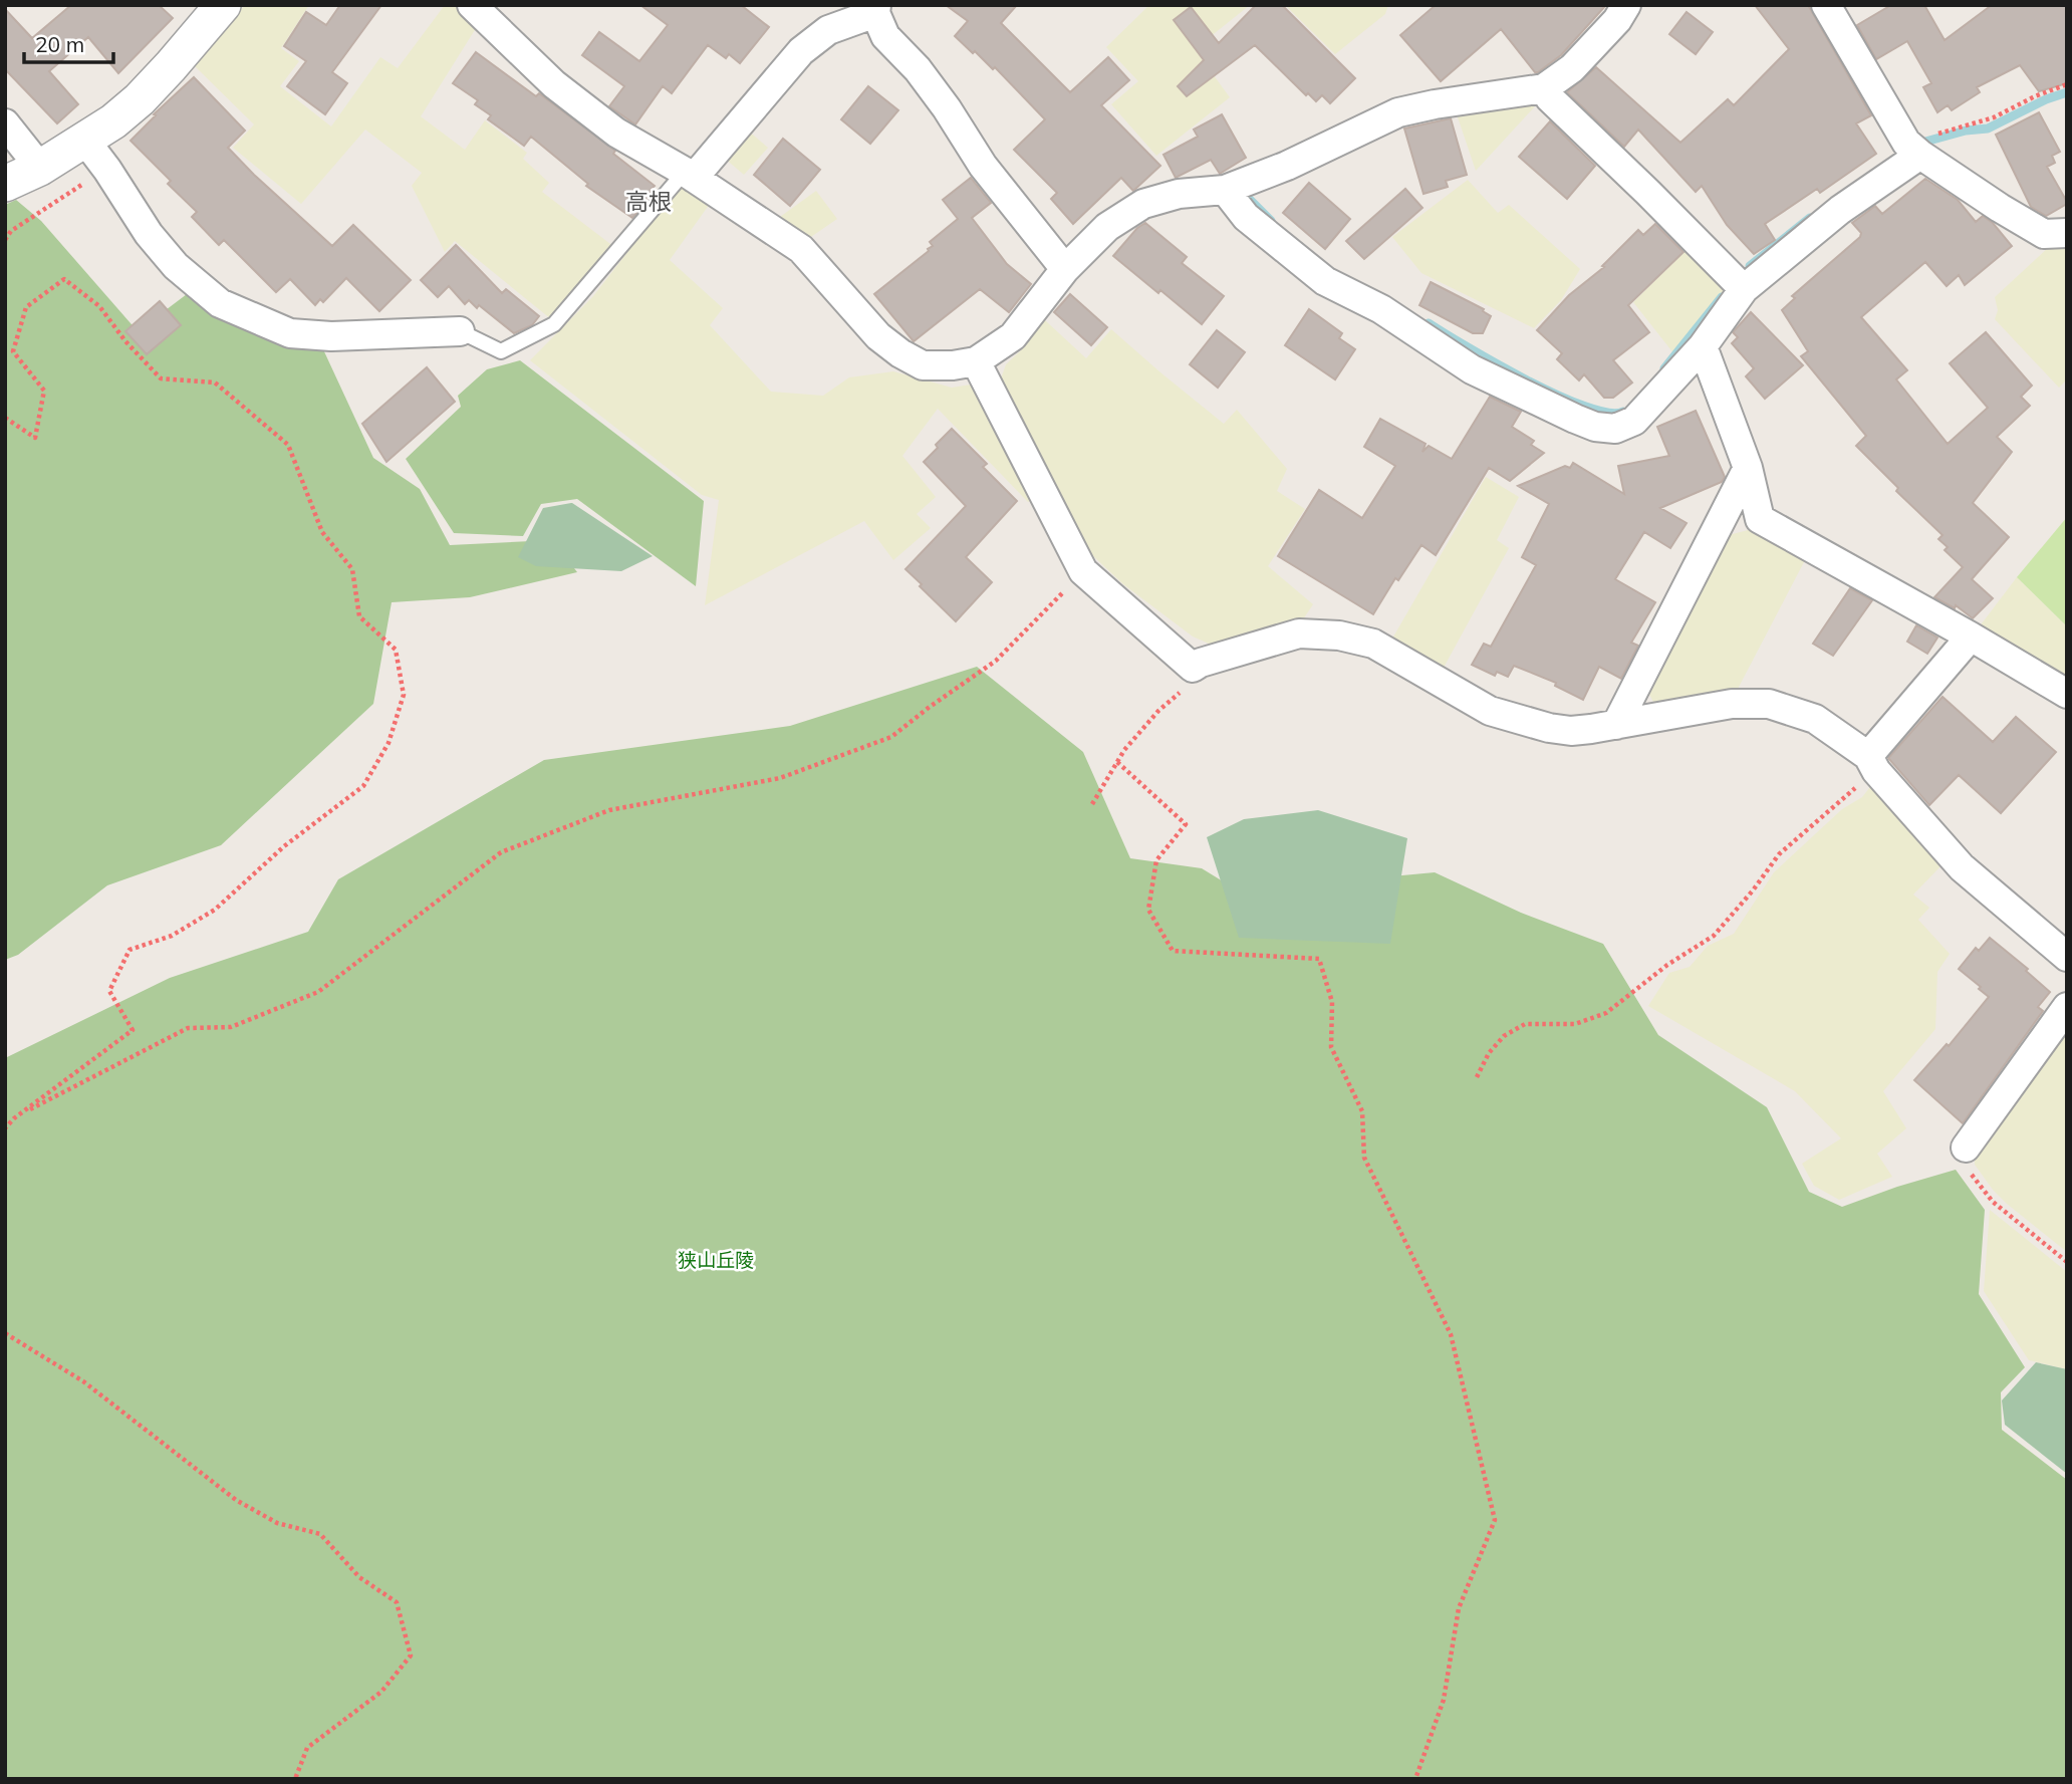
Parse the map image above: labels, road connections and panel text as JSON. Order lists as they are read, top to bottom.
{
  "districts": ["高根"],
  "parks": ["狭山丘陵"],
  "scale_bar": "20 m"
}
